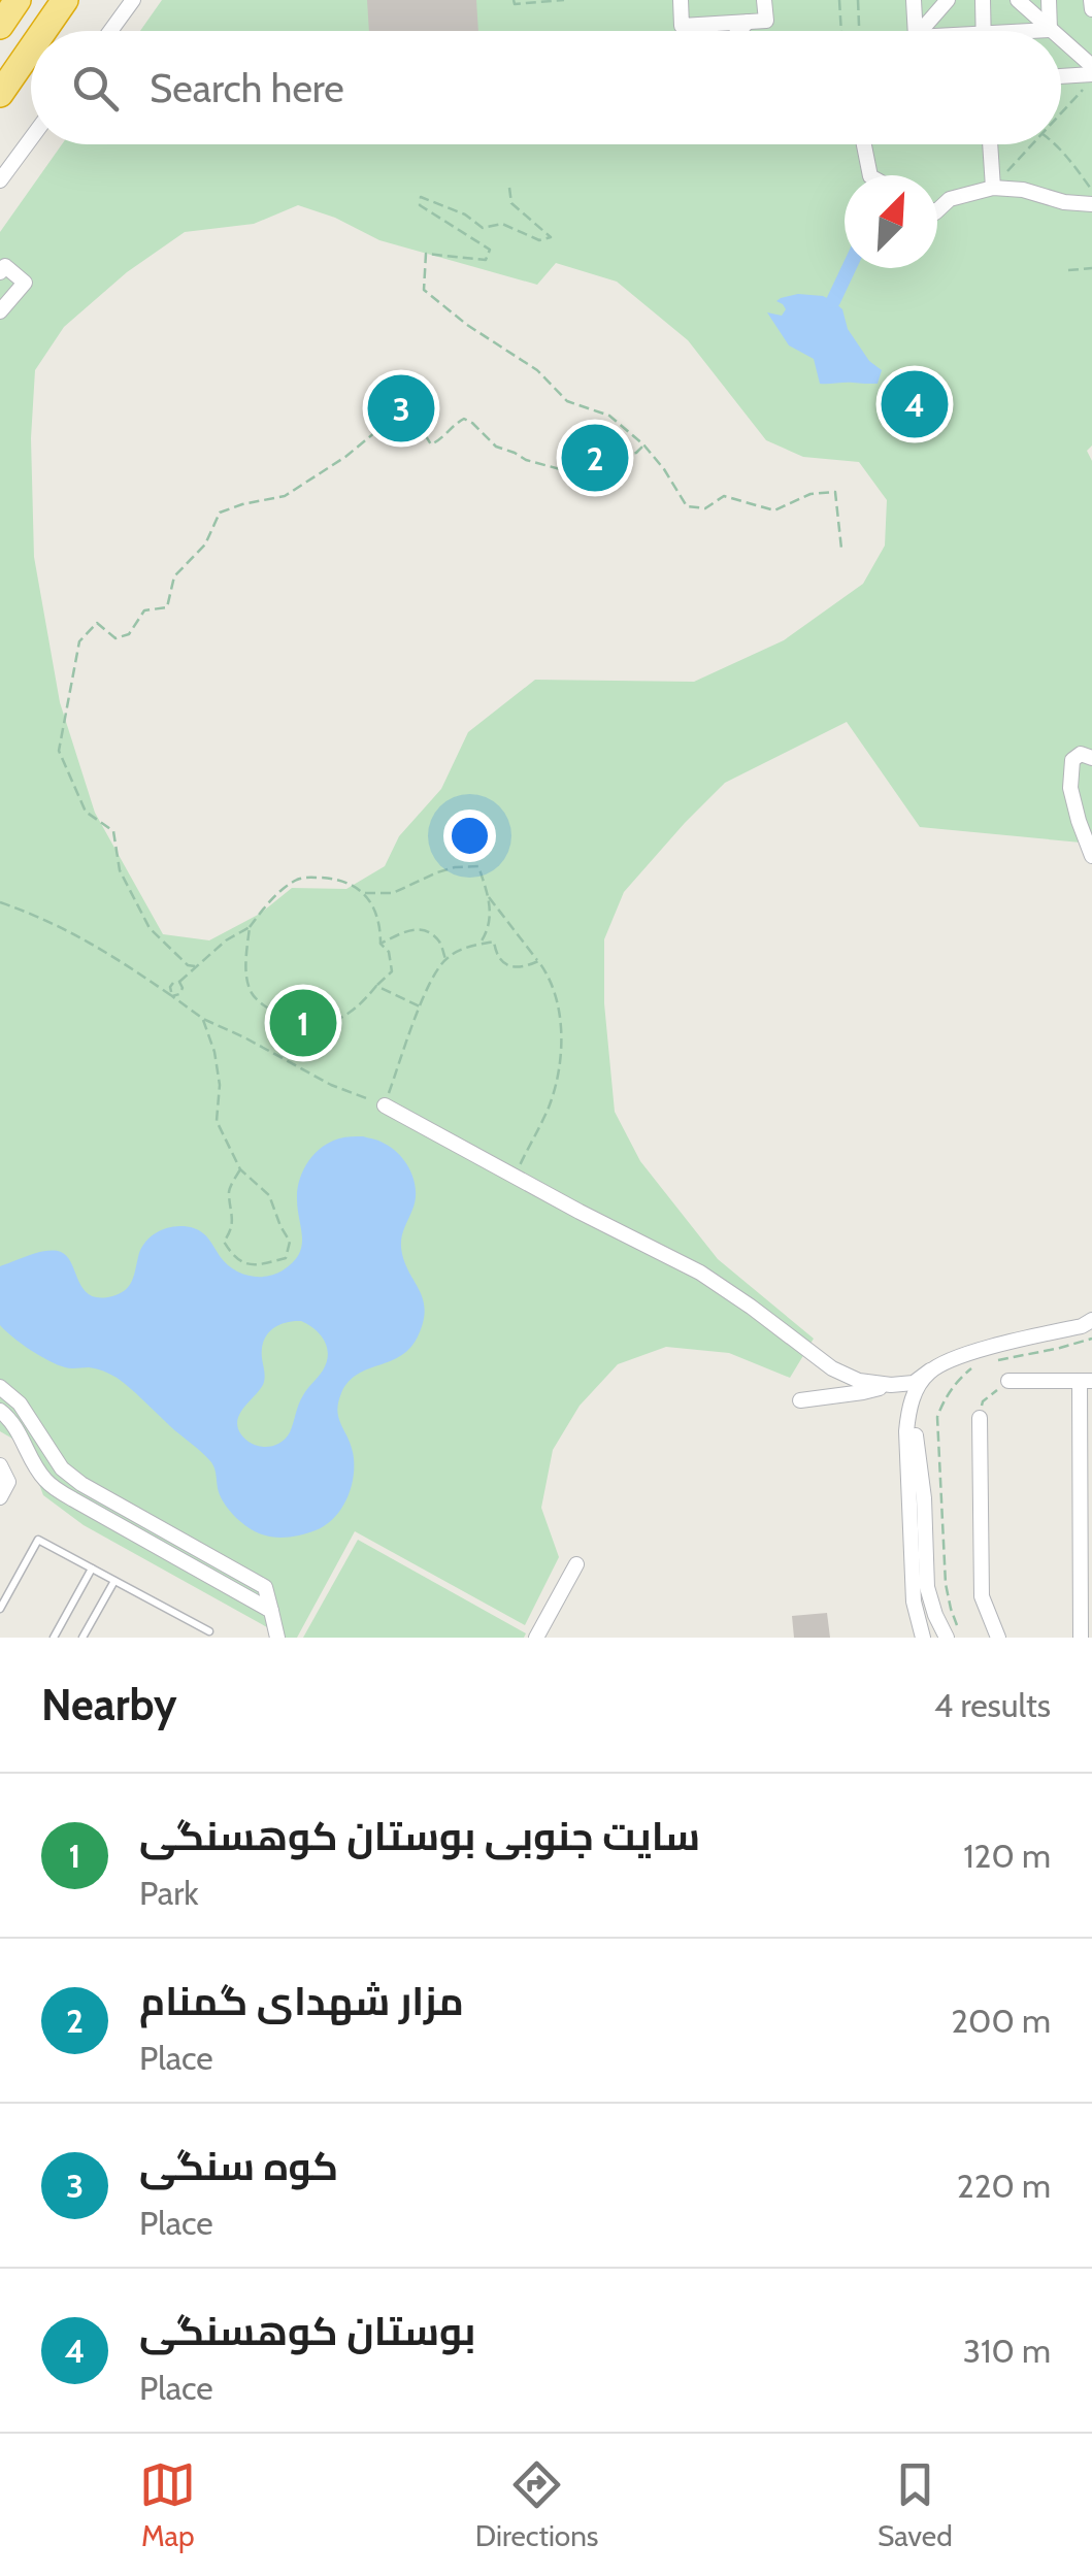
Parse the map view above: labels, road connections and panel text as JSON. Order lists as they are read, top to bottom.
{
  "north": "top right",
  "page": {
    "search": "Search here",
    "pins": [
      "4",
      "3",
      "2",
      "1"
    ],
    "heading": ["Nearby", "4 results"],
    "list": [
      {
        "mark": "1",
        "name": "سایت جنوبی بوستان کوهسنگی",
        "note": "Park",
        "value": "120 m"
      },
      {
        "mark": "2",
        "name": "مزار شهدای گمنام",
        "note": "Place",
        "value": "200 m"
      },
      {
        "mark": "3",
        "name": "کوه سنگی",
        "note": "Place",
        "value": "220 m"
      },
      {
        "mark": "4",
        "name": "بوستان کوهسنگی",
        "note": "Place",
        "value": "310 m"
      }
    ],
    "nav": ["Map", "Directions", "Saved"]
  }
}
